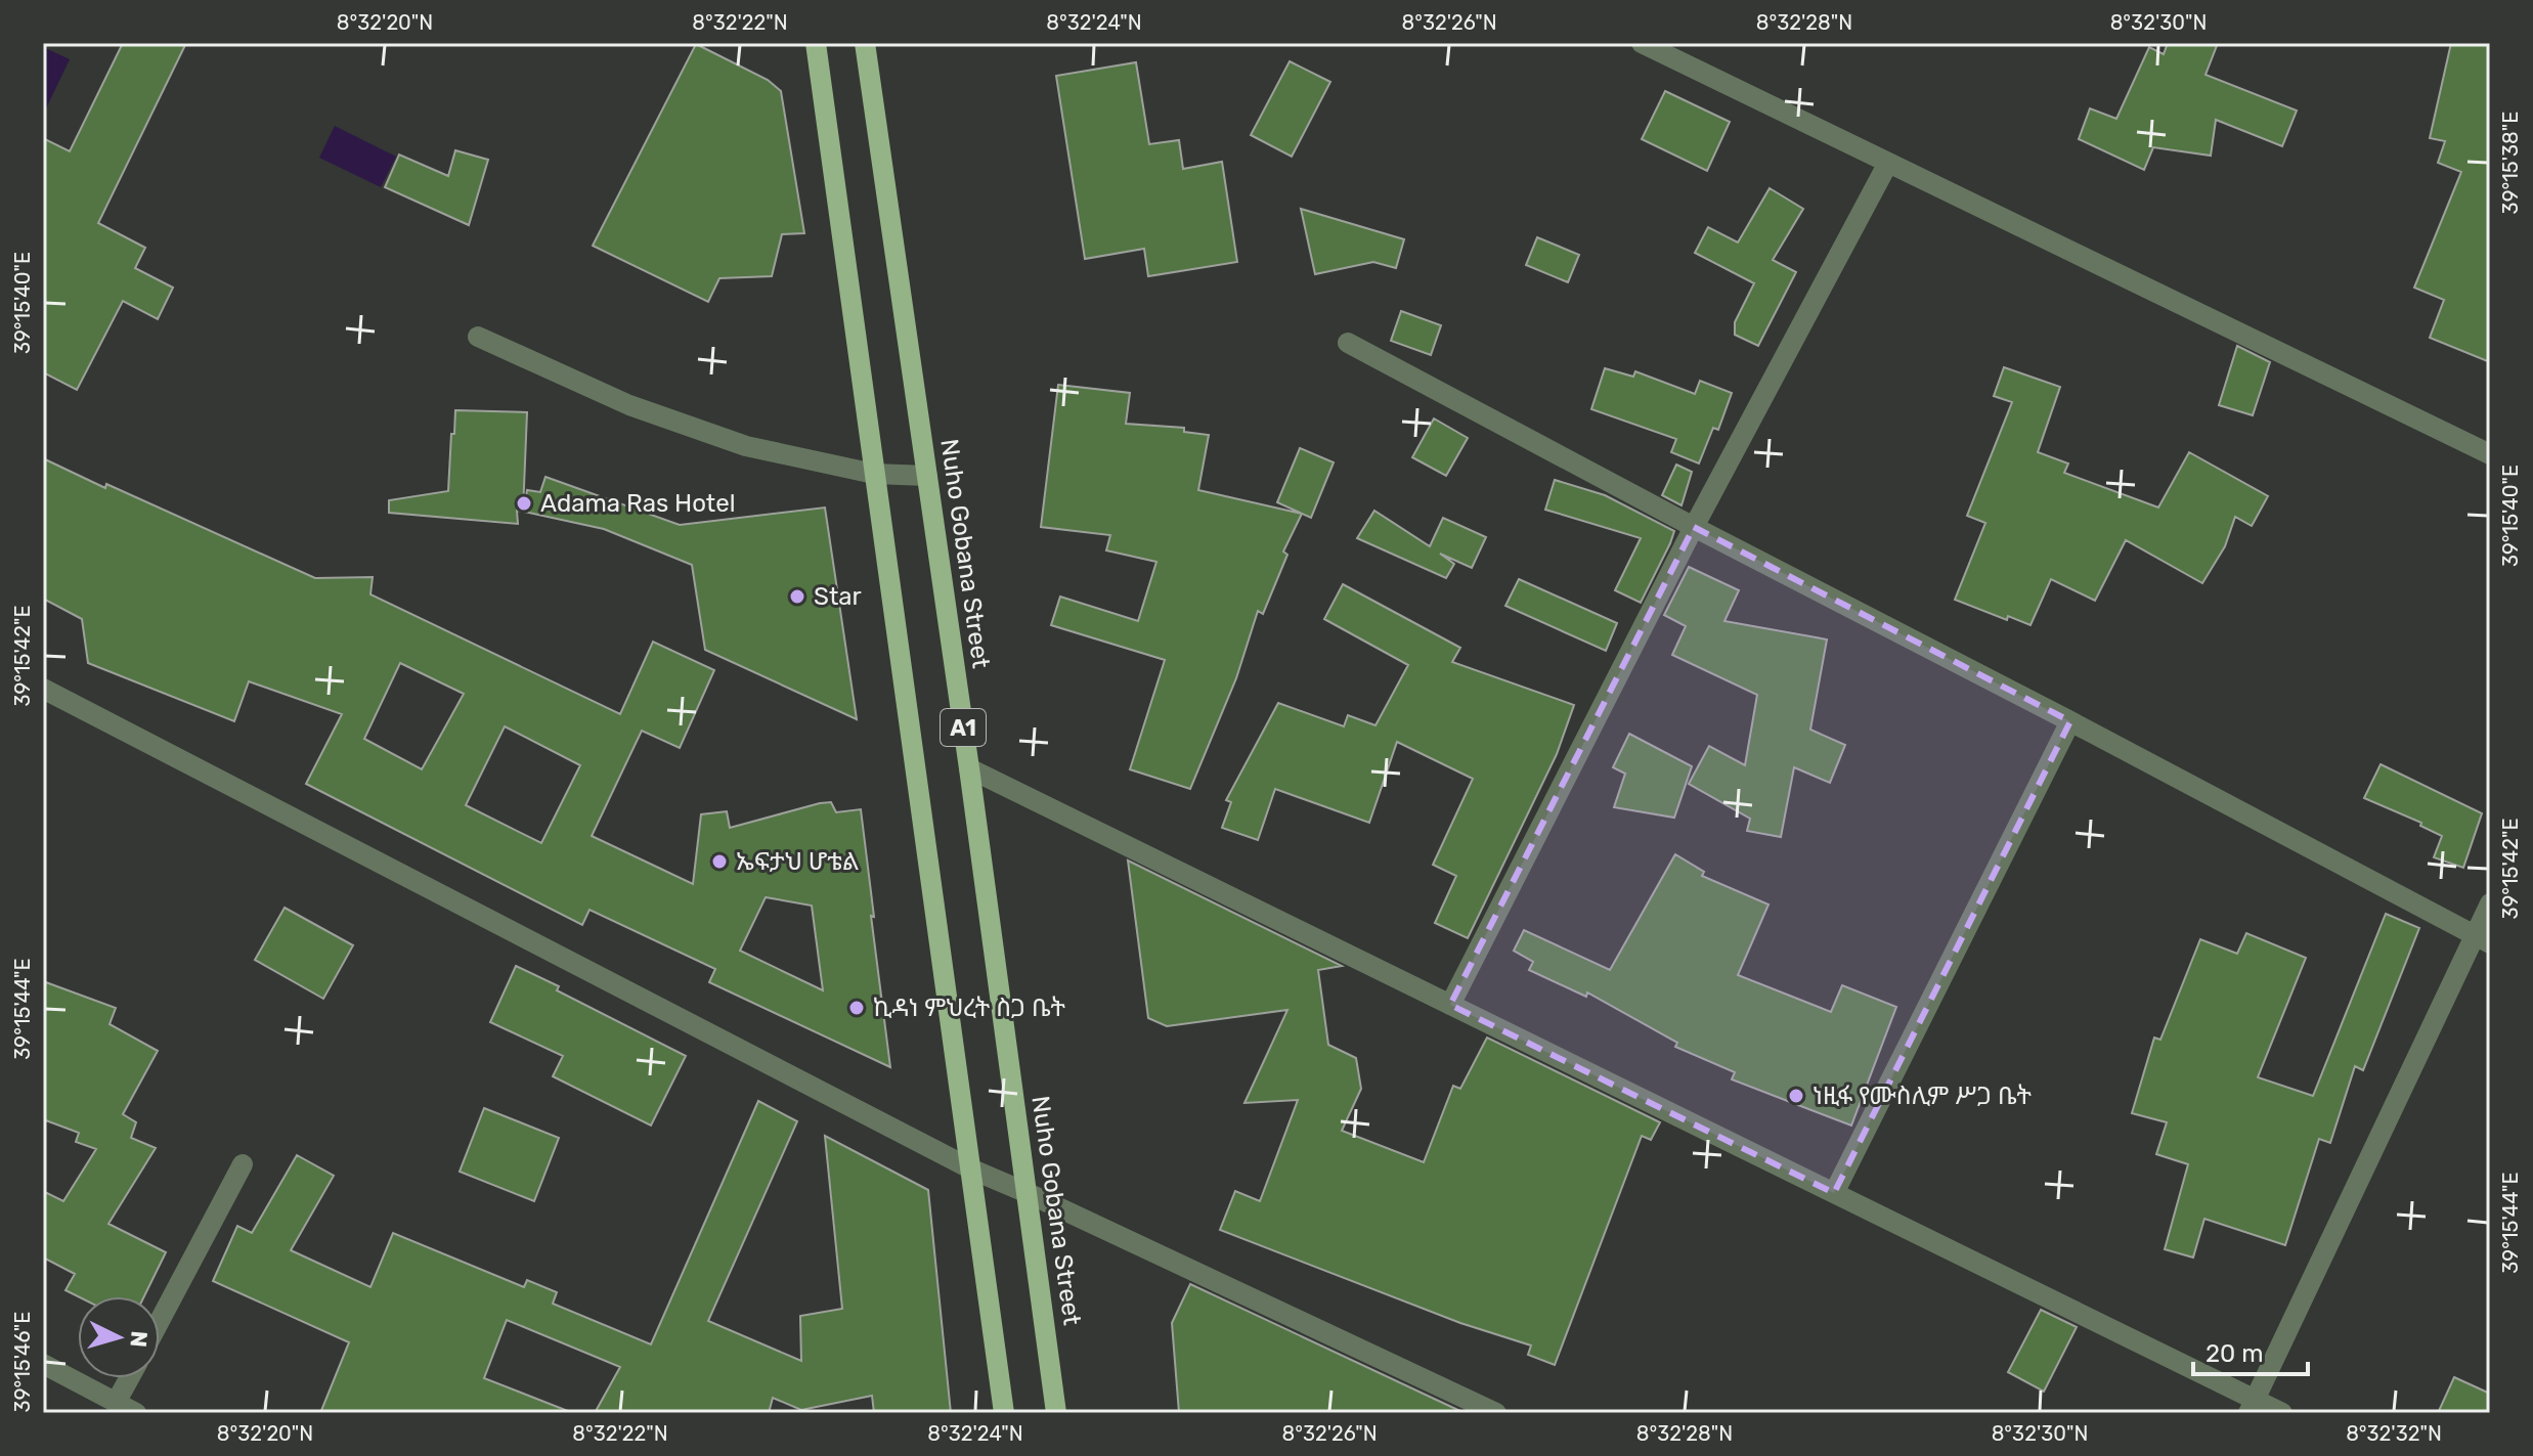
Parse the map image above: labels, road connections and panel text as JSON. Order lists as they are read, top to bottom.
{
  "streets": {
    "main road": ["Nuho Gobana Street", "A1"]
  },
  "places": [
    "Adama Ras Hotel",
    "Star",
    "ኤፍታህ ሆቴል",
    "ኪዳነ ምህረት ስጋ ቤት",
    "ነዚፋ የሙስሊም ሥጋ ቤት"
  ],
  "scale_bar": "20 m",
  "north": "right",
  "coordinates": [
    "8°32'20\"N",
    "8°32'22\"N",
    "8°32'24\"N",
    "8°32'26\"N",
    "8°32'28\"N",
    "8°32'30\"N",
    "39°15'38\"E",
    "39°15'40\"E",
    "39°15'42\"E",
    "39°15'44\"E",
    "39°15'46\"E",
    "8°32'32\"N"
  ]
}
